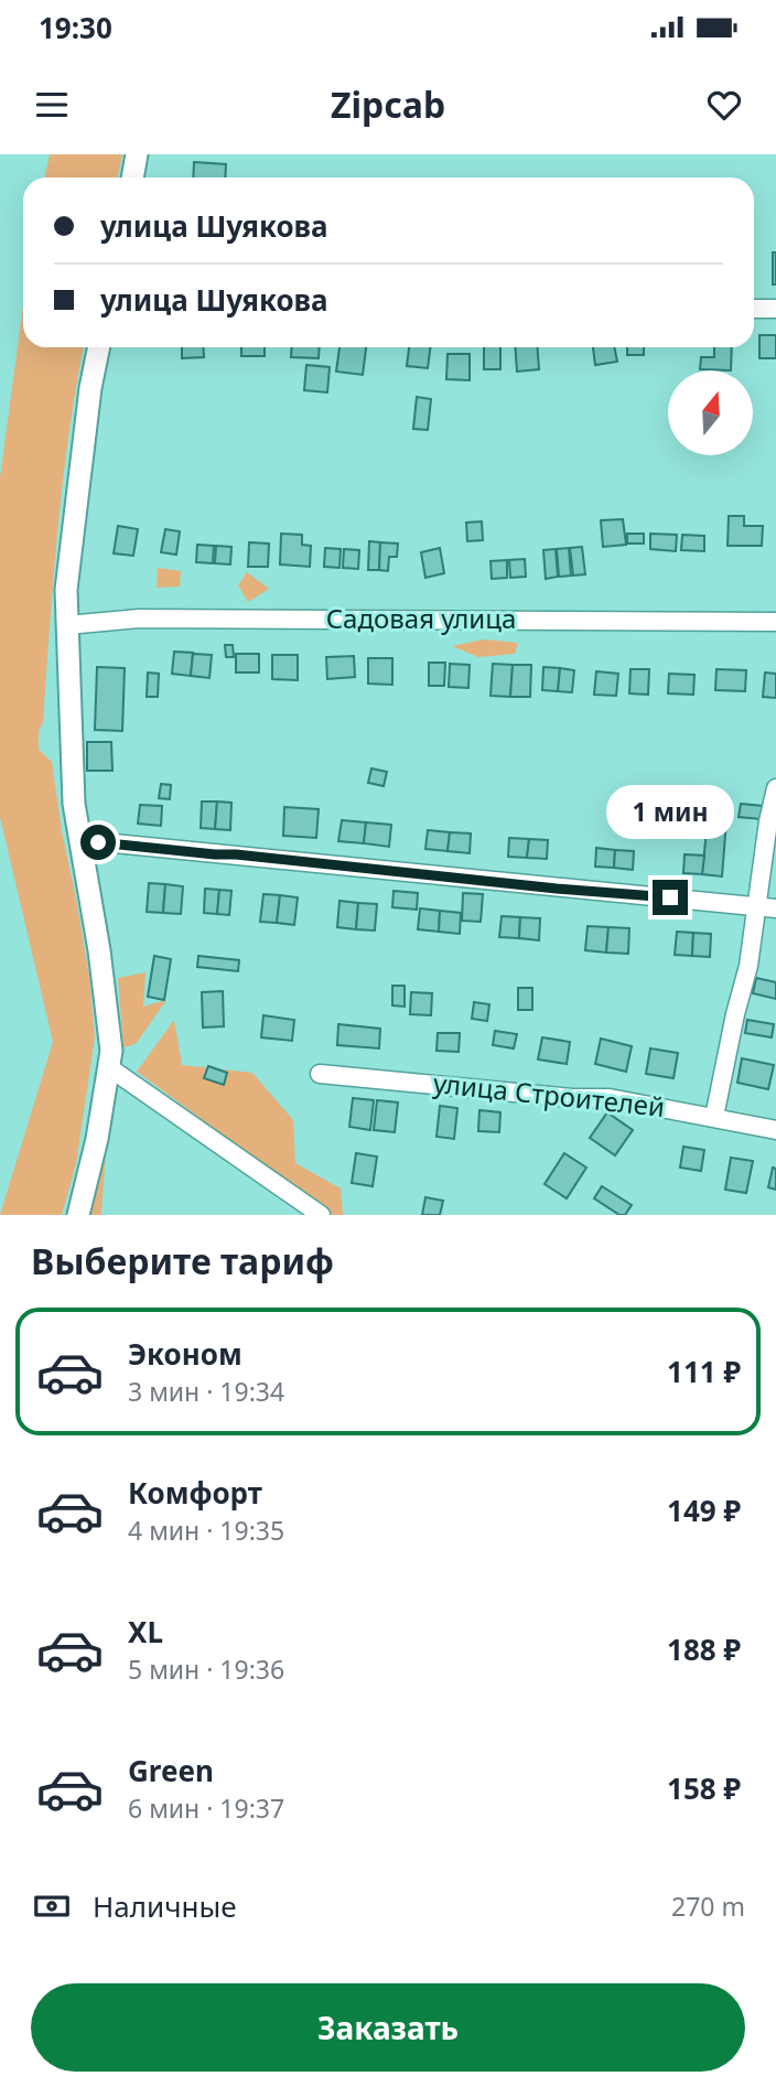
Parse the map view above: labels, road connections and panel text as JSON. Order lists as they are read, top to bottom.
{
  "streets": {
    "street": ["Садовая улица", "улица Строителей"]
  },
  "north": "top",
  "page": {
    "status": "19:30",
    "header": "Zipcab",
    "banner": ["улица Шуякова", "улица Шуякова"],
    "bubble": "1 мин",
    "heading": "Выберите тариф",
    "list": [
      {
        "name": "Эконом",
        "note": "3 мин · 19:34",
        "value": "111 ₽"
      },
      {
        "name": "Комфорт",
        "note": "4 мин · 19:35",
        "value": "149 ₽"
      },
      {
        "name": "XL",
        "note": "5 мин · 19:36",
        "value": "188 ₽"
      },
      {
        "name": "Green",
        "note": "6 мин · 19:37",
        "value": "158 ₽"
      }
    ],
    "pay": ["Наличные", "270 m"],
    "buttons": "Заказать"
  }
}
